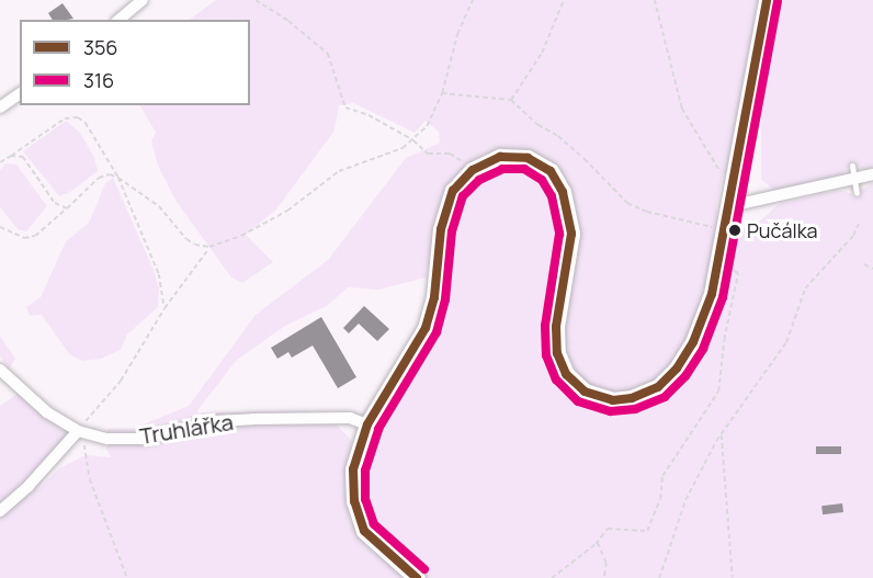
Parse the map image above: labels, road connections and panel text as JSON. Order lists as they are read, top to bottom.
{
  "streets": {
    "street": ["Truhlářka"]
  },
  "places": ["Pučálka"],
  "lines": ["transit line 356", "transit line 316"],
  "legend": ["356", "316"]
}
